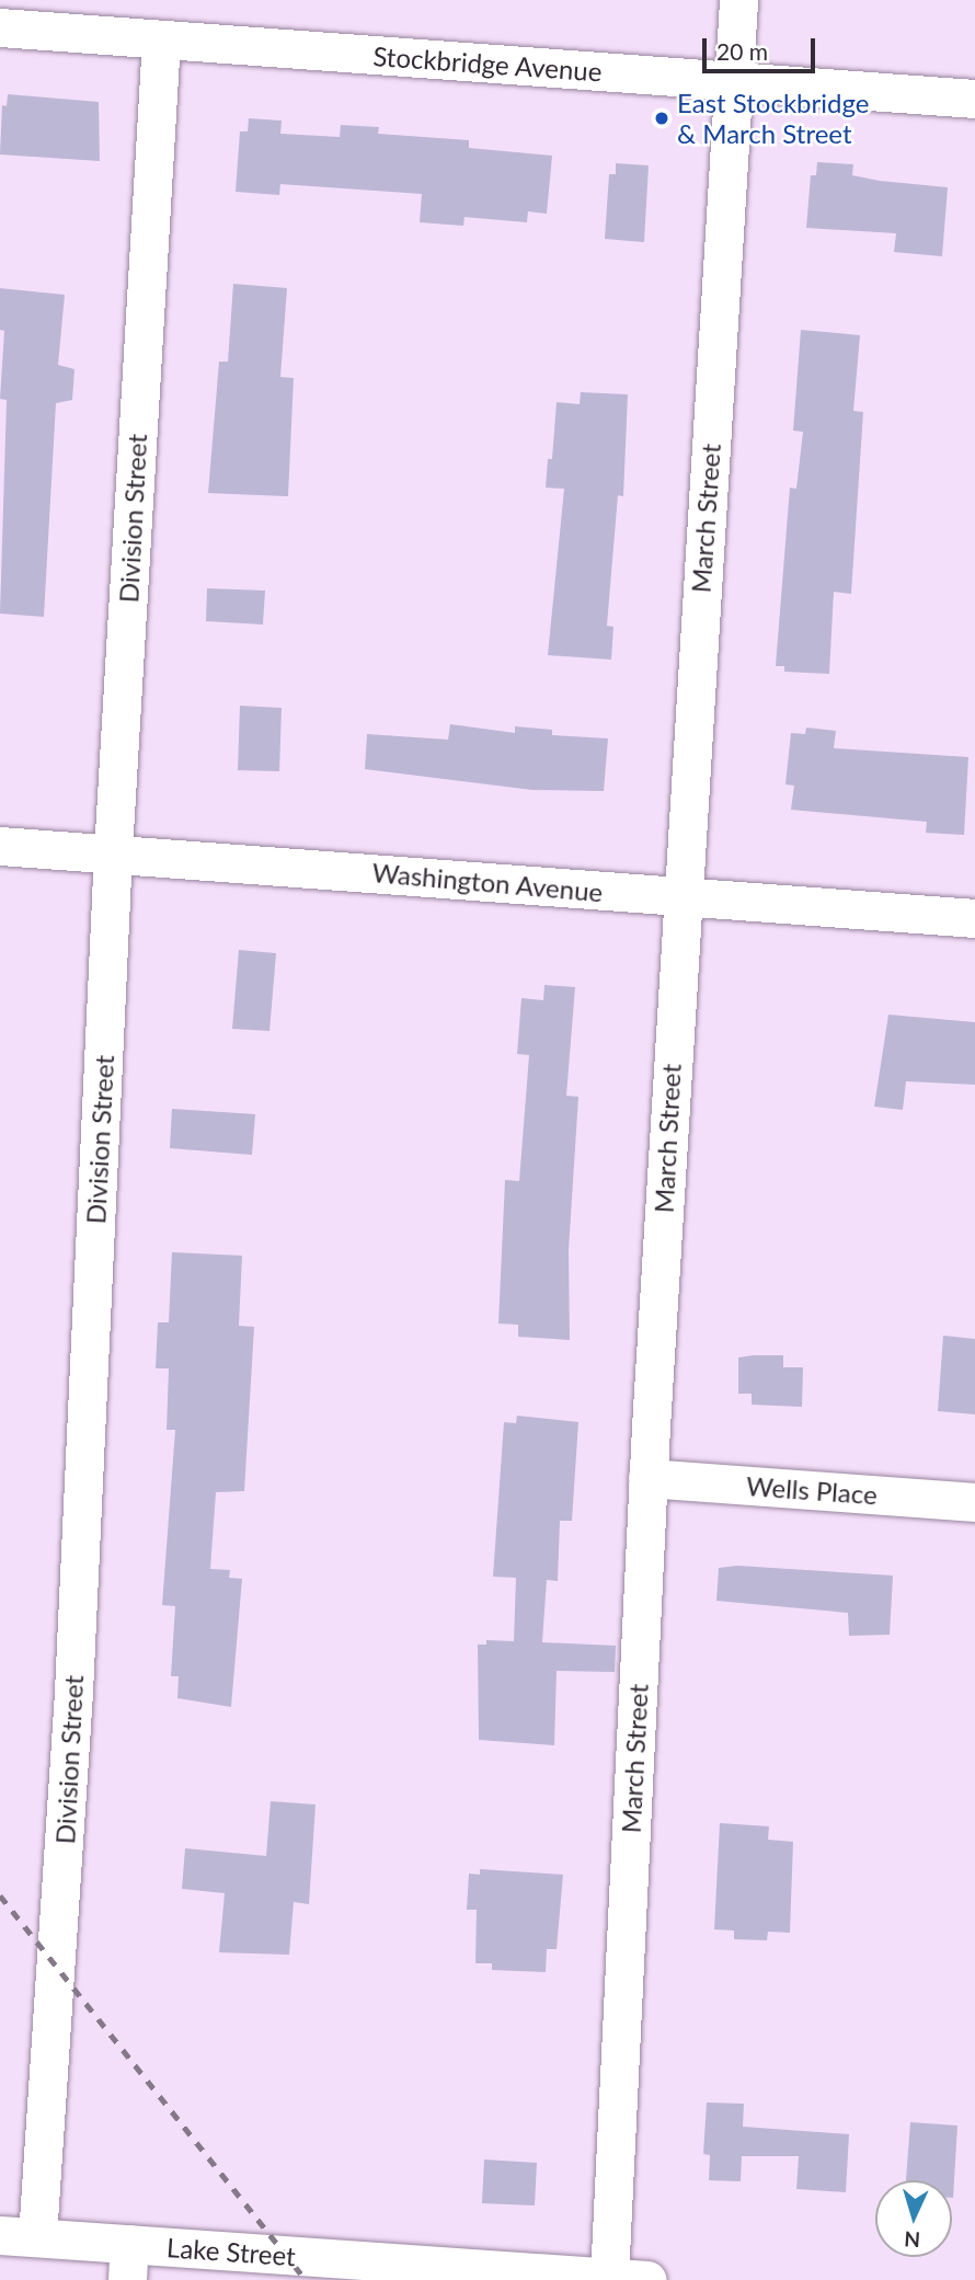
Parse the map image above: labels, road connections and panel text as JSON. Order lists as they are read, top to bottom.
{
  "streets": {
    "street": [
      "Stockbridge Avenue",
      "Division Street",
      "March Street",
      "Washington Avenue",
      "Wells Place",
      "Lake Street"
    ]
  },
  "crossings": [
    ["Stockbridge Avenue", "Division Street"],
    ["Stockbridge Avenue", "March Street"],
    ["Division Street", "Washington Avenue"],
    ["Division Street", "Lake Street"],
    ["March Street", "Washington Avenue"],
    ["March Street", "Wells Place"],
    ["March Street", "Lake Street"]
  ],
  "places": ["East Stockbridge & March Street"],
  "scale_bar": "20 m",
  "north": "bottom"
}
